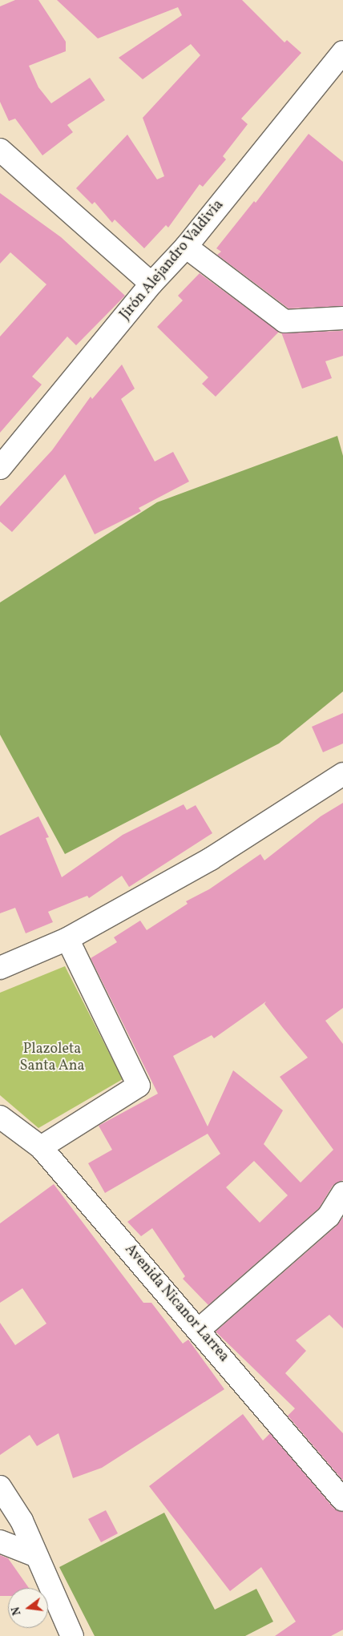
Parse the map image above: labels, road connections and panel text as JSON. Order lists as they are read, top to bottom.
{
  "streets": {
    "street": ["Jirón Alejandro Valdivia", "Avenida Nicanor Larrea"]
  },
  "parks": ["Plazoleta Santa Ana"],
  "north": "left"
}
